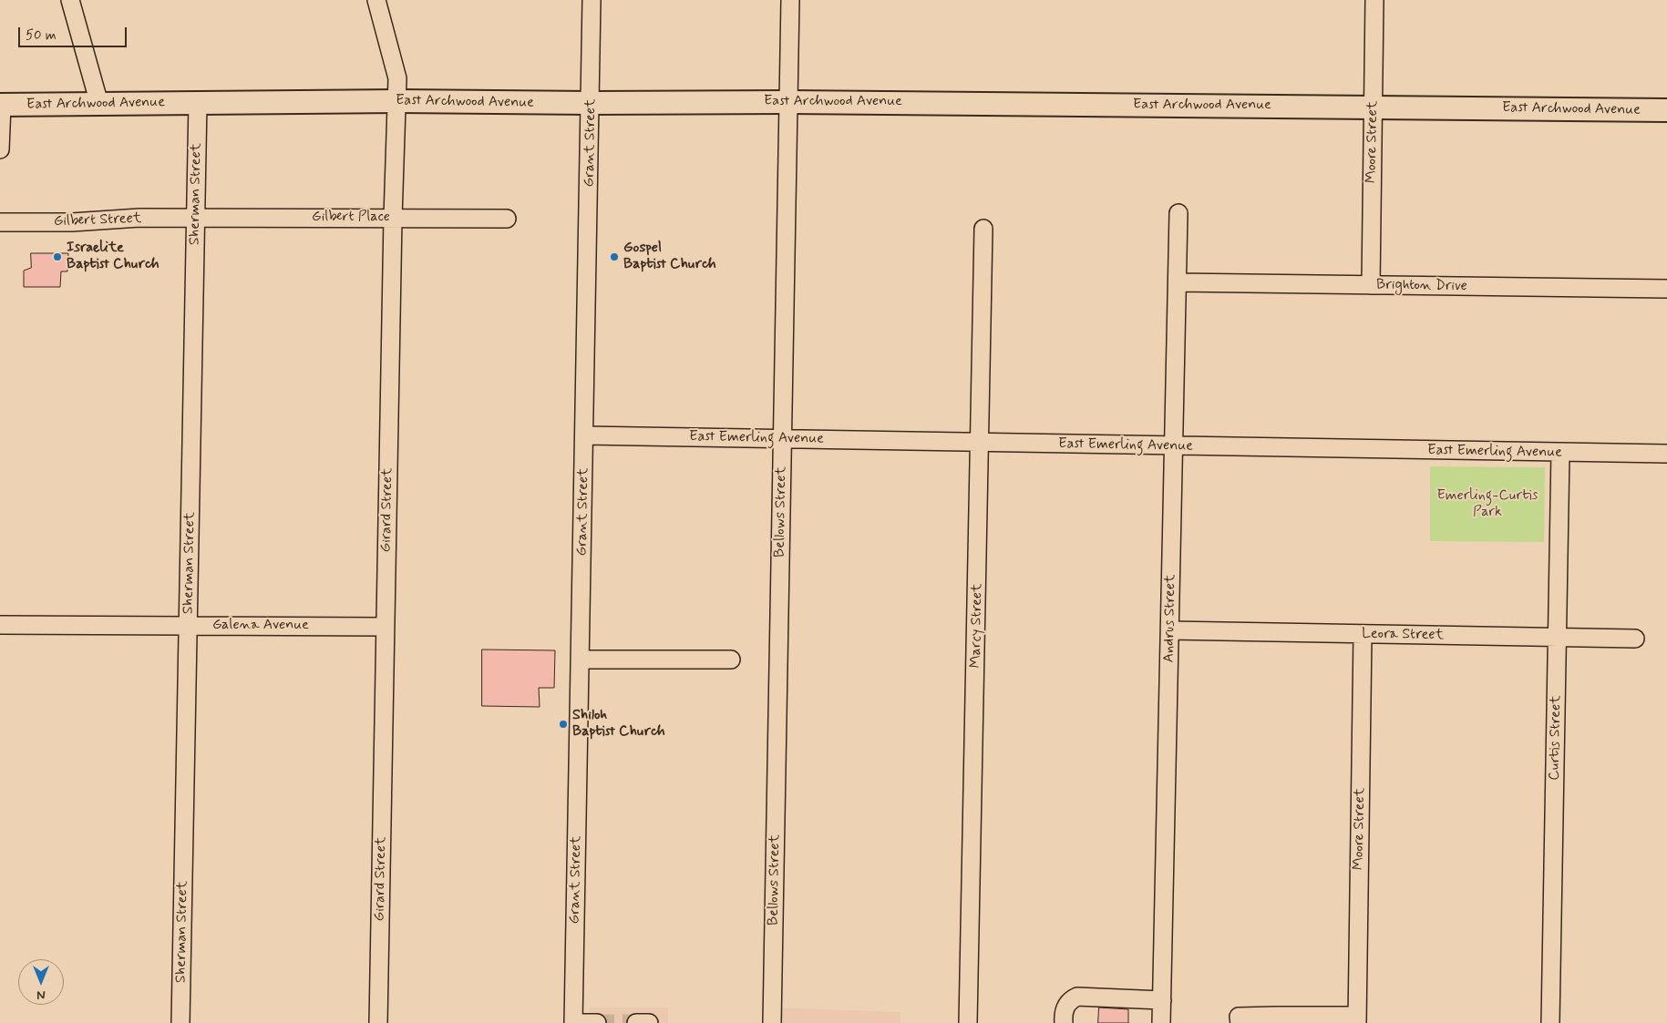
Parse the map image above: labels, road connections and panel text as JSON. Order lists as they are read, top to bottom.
{
  "streets": {
    "main road": ["East Archwood Avenue"],
    "street": [
      "Moore Street",
      "Grant Street",
      "Sherman Street",
      "Gilbert Place",
      "Gilbert Street",
      "Brighton Drive",
      "East Emerling Avenue",
      "Girard Street",
      "Bellows Street",
      "Andrus Street",
      "Galena Avenue",
      "Marcy Street",
      "Leora Street",
      "Curtis Street"
    ]
  },
  "crossings": [
    ["East Archwood Avenue", "Moore Street"],
    ["East Archwood Avenue", "Grant Street"],
    ["East Archwood Avenue", "Sherman Street"],
    ["East Archwood Avenue", "Girard Street"],
    ["East Archwood Avenue", "Bellows Street"],
    ["Moore Street", "Brighton Drive"],
    ["Moore Street", "Leora Street"],
    ["Grant Street", "East Emerling Avenue"],
    ["Sherman Street", "Gilbert Place"],
    ["Sherman Street", "Gilbert Street"],
    ["Sherman Street", "Galena Avenue"],
    ["Gilbert Place", "Gilbert Street"],
    ["Gilbert Place", "Girard Street"],
    ["Brighton Drive", "Andrus Street"],
    ["East Emerling Avenue", "Bellows Street"],
    ["East Emerling Avenue", "Andrus Street"],
    ["East Emerling Avenue", "Marcy Street"],
    ["East Emerling Avenue", "Curtis Street"],
    ["Girard Street", "Galena Avenue"],
    ["Andrus Street", "Leora Street"],
    ["Leora Street", "Curtis Street"]
  ],
  "parks": ["Emerling-Curtis Park"],
  "places": ["Israelite Baptist Church", "Gospel Baptist Church", "Shiloh Baptist Church"],
  "scale_bar": "50 m",
  "north": "bottom"
}
